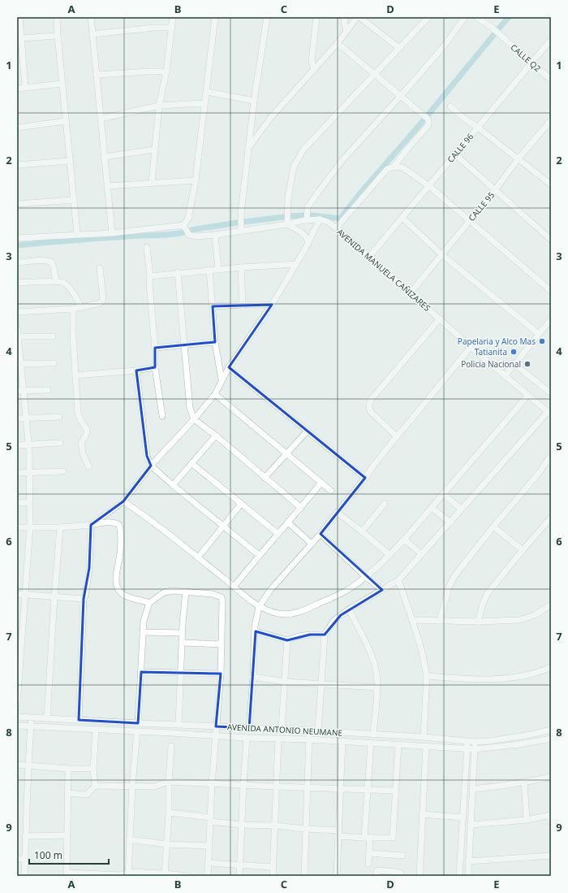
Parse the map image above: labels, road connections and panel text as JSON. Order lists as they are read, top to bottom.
{
  "streets": {
    "street": [
      "CALLE Q2",
      "CALLE 96",
      "CALLE 95",
      "AVENIDA MANUELA CAÑIZARES",
      "AVENIDA ANTONIO NEUMANE"
    ]
  },
  "crossings": [
    ["CALLE Q2", "CALLE 96"],
    ["CALLE 96", "AVENIDA MANUELA CAÑIZARES"],
    ["CALLE 95", "AVENIDA MANUELA CAÑIZARES"]
  ],
  "places": ["Papelaria y Alco Mas", "Tatianita", "Policia Nacional"],
  "scale_bar": "100 m",
  "grid": {
    "columns": [
      "A",
      "B",
      "C",
      "D",
      "E"
    ],
    "rows": [
      "1",
      "2",
      "3",
      "4",
      "5",
      "6",
      "7",
      "8",
      "9"
    ]
  }
}
